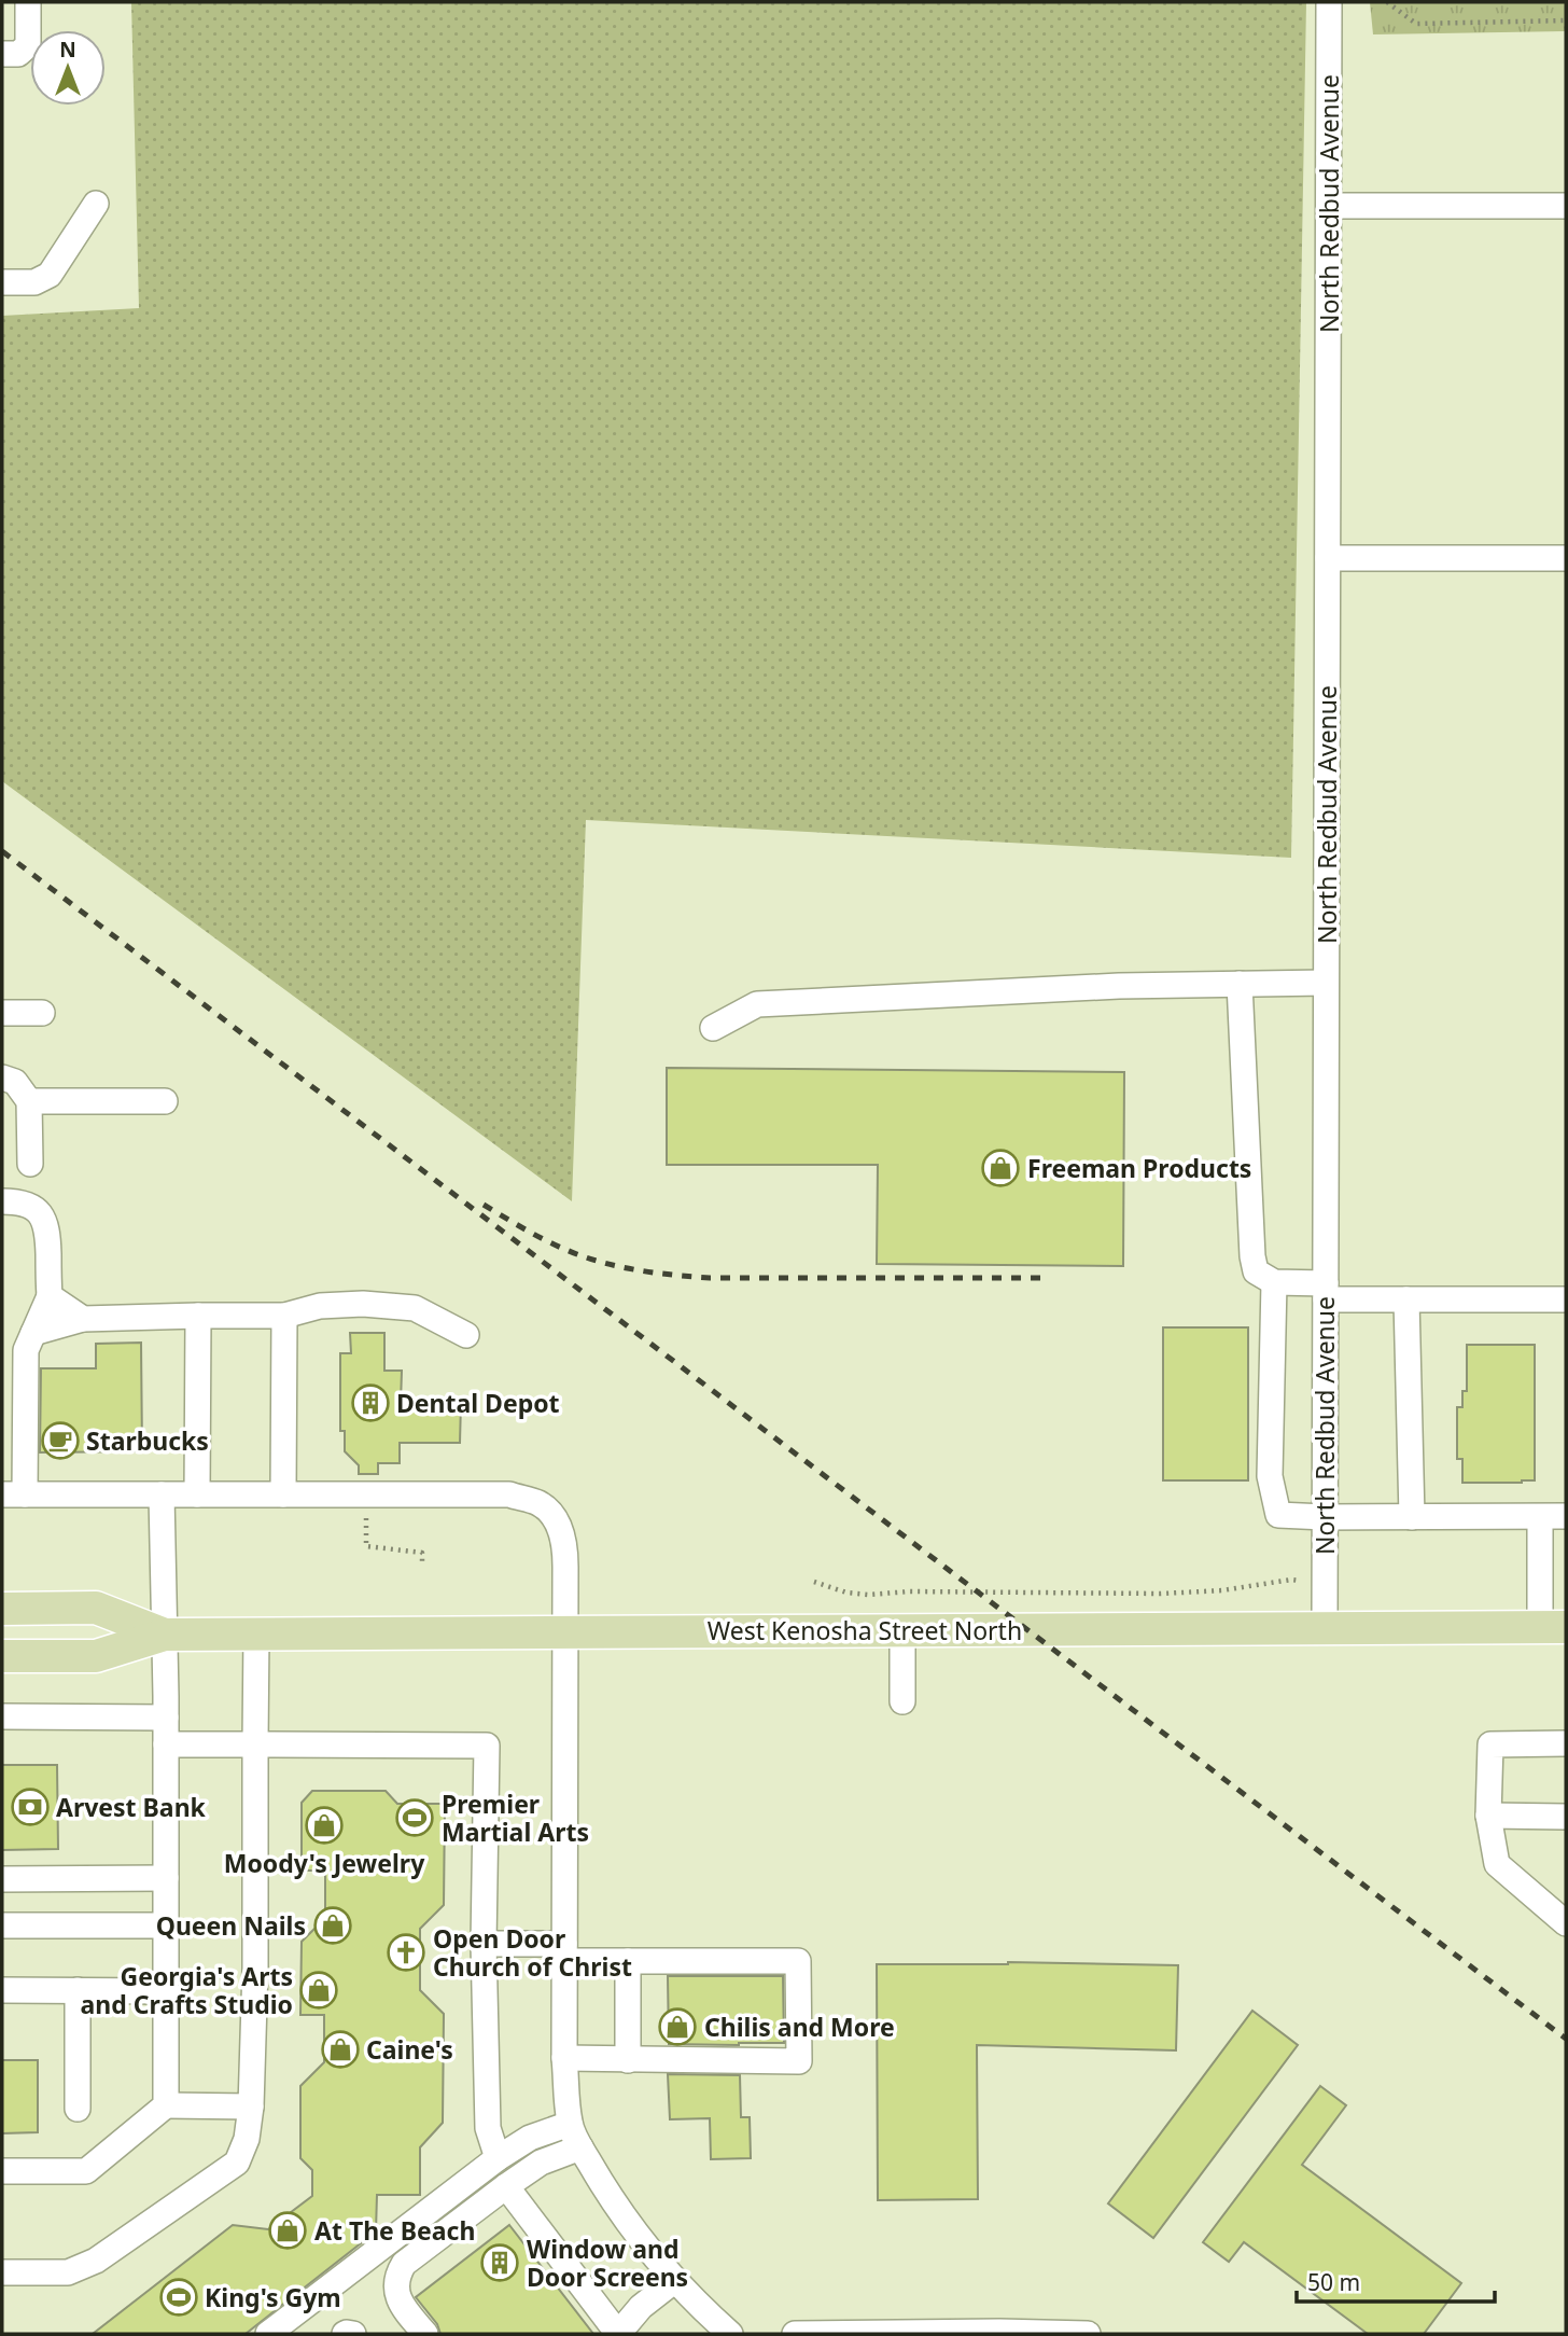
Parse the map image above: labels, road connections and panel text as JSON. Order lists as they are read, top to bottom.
{
  "streets": {
    "main road": ["West Kenosha Street North"],
    "street": ["North Redbud Avenue"]
  },
  "crossings": [
    ["North Redbud Avenue", "West Kenosha Street North"]
  ],
  "places": {
    "shop": [
      "Freeman Products",
      "Moody's Jewelry",
      "Queen Nails",
      "Georgia's Arts and Crafts Studio",
      "Chilis and More",
      "Caine's",
      "At The Beach"
    ],
    "building": ["Dental Depot", "Window and Door Screens"],
    "cafe": ["Starbucks"],
    "bank": ["Arvest Bank"],
    "sports": ["Premier Martial Arts", "King's Gym"],
    "church": ["Open Door Church of Christ"]
  },
  "scale_bar": "50 m",
  "north": "top"
}
